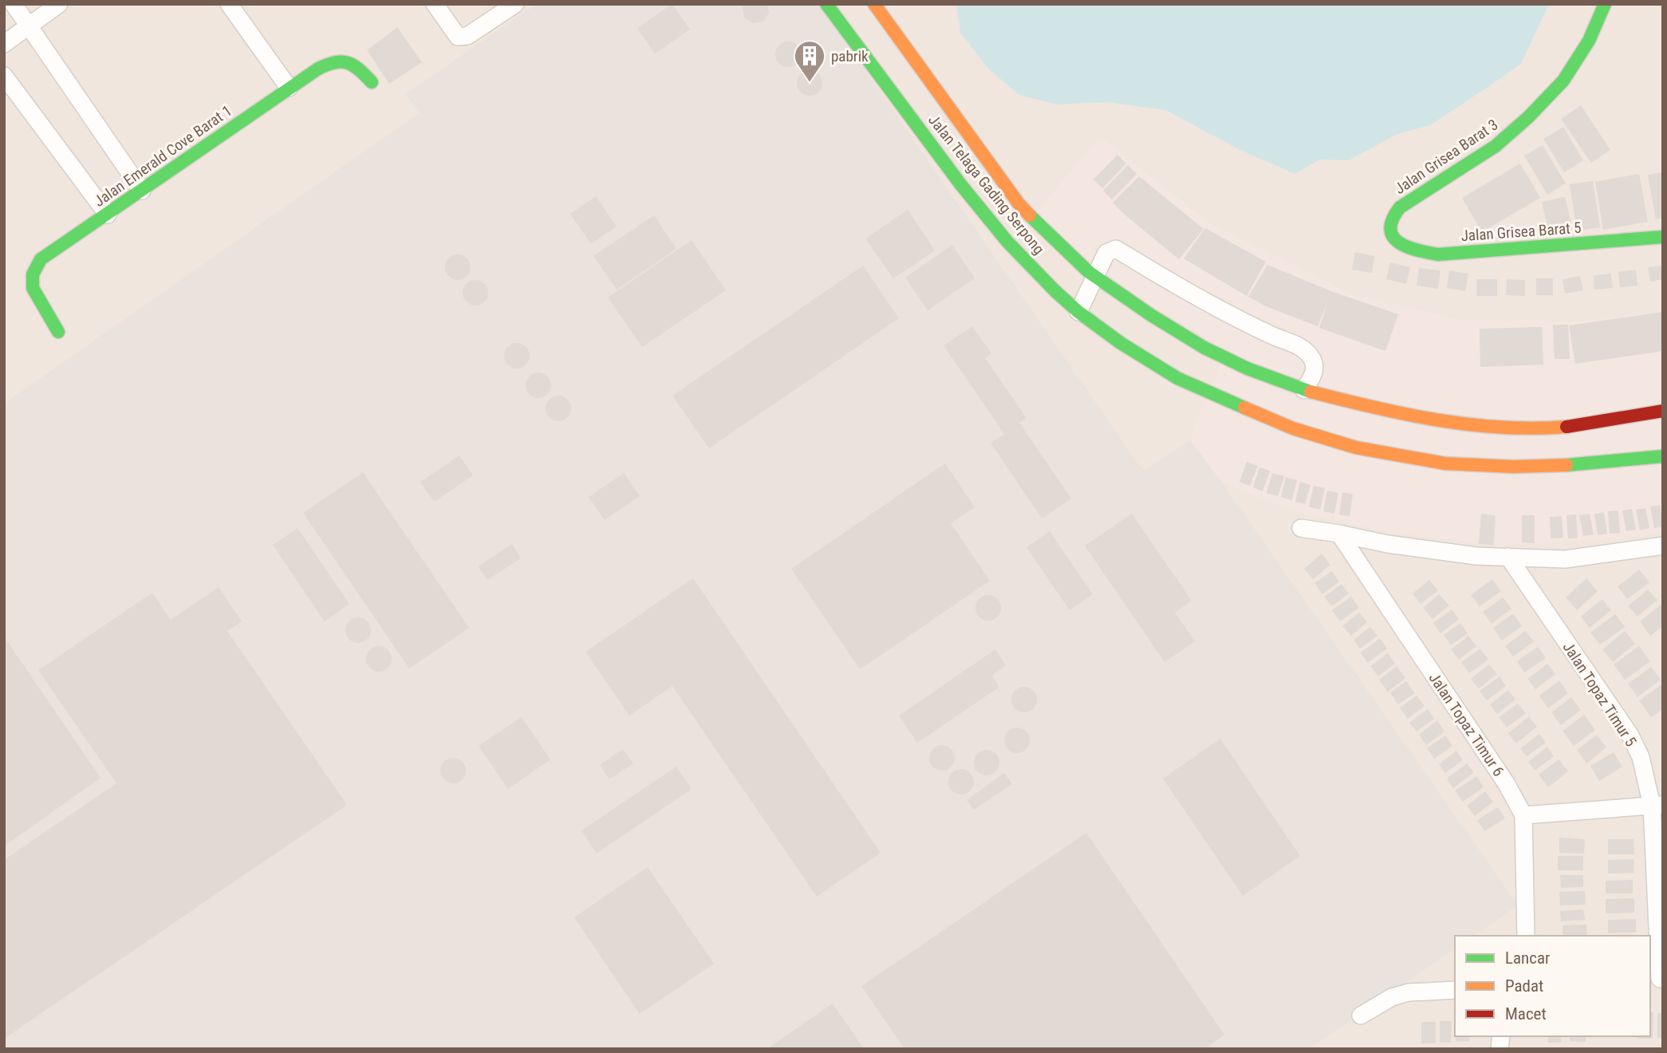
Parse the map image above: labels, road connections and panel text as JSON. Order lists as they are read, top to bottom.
{
  "streets": {
    "main road": [
      "Jalan Emerald Cove Barat 1",
      "Jalan Grisea Barat 3",
      "Jalan Telaga Gading Serpong",
      "Jalan Grisea Barat 5"
    ],
    "street": ["Jalan Topaz Timur 5", "Jalan Topaz Timur 6"]
  },
  "crossings": [
    ["Jalan Grisea Barat 3", "Jalan Grisea Barat 5"]
  ],
  "places": {
    "building": ["pabrik"]
  },
  "legend": ["Lancar", "Padat", "Macet"]
}
